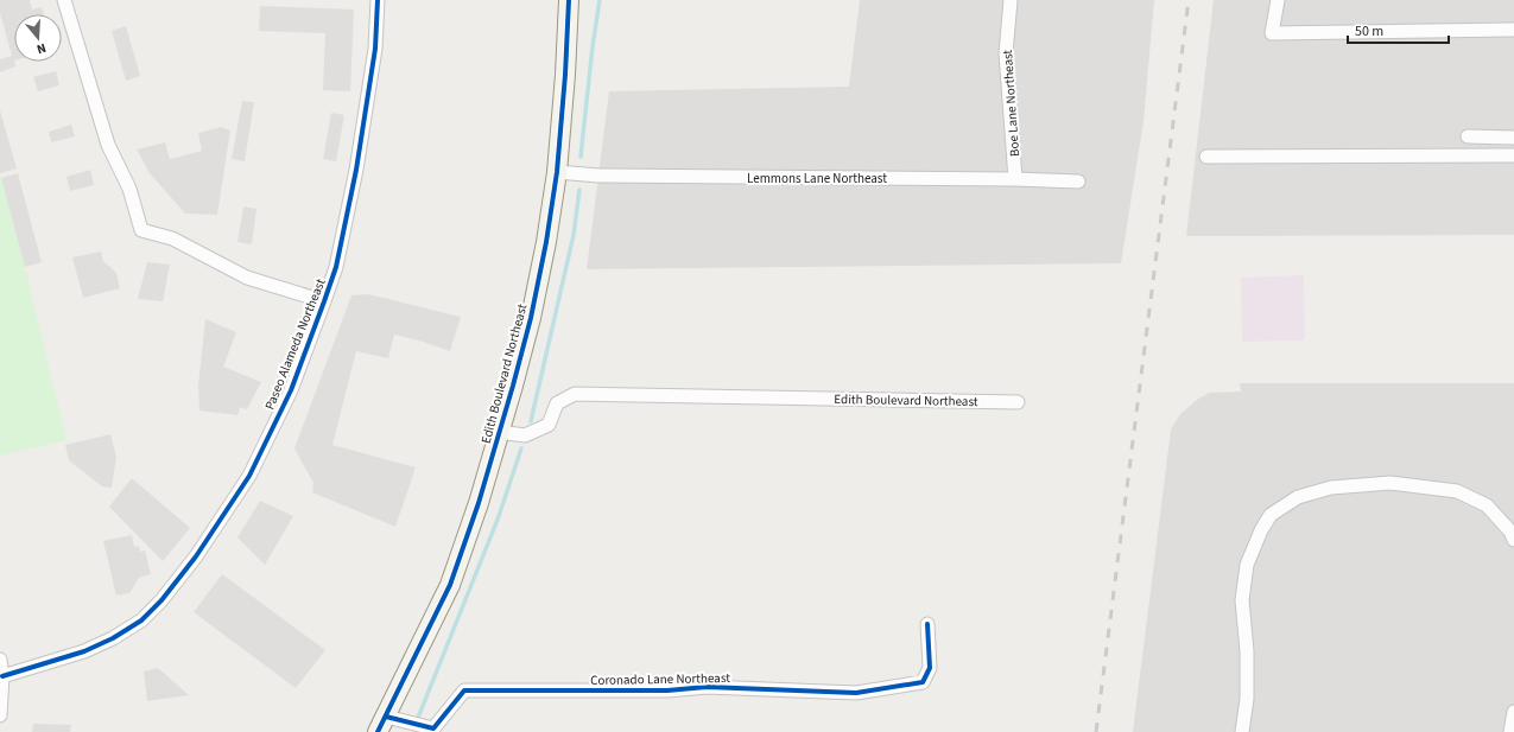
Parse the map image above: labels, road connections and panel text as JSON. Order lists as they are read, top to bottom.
{
  "streets": {
    "street": [
      "Boe Lane Northeast",
      "Lemmons Lane Northeast",
      "Paseo Alameda Northeast",
      "Edith Boulevard Northeast",
      "Coronado Lane Northeast"
    ]
  },
  "crossings": [
    ["Boe Lane Northeast", "Lemmons Lane Northeast"],
    ["Lemmons Lane Northeast", "Edith Boulevard Northeast"],
    ["Edith Boulevard Northeast", "Coronado Lane Northeast"]
  ],
  "scale_bar": "50 m",
  "north": "bottom"
}
